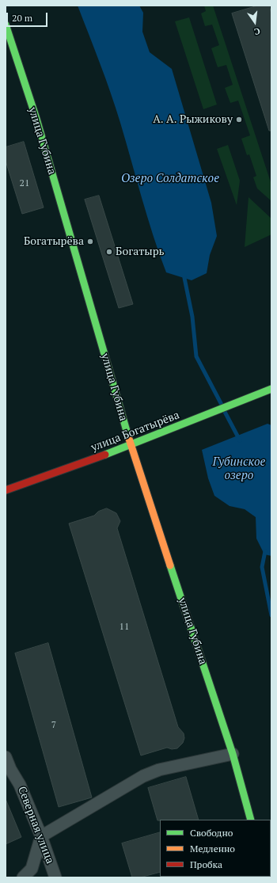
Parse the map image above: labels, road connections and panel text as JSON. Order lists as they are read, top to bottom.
{
  "streets": {
    "street": ["улица Губина", "улица Богатырёва", "Северная улица"]
  },
  "crossings": [
    ["улица Губина", "улица Богатырёва"]
  ],
  "water": ["Озеро Солдатское", "Губинское озеро"],
  "places": ["А. А. Рыжикову", "Богатырёва", "Богатырь"],
  "house_numbers": ["21", "11", "7"],
  "legend": ["Свободно", "Медленно", "Пробка"],
  "scale_bar": "20 m",
  "north": "bottom"
}
